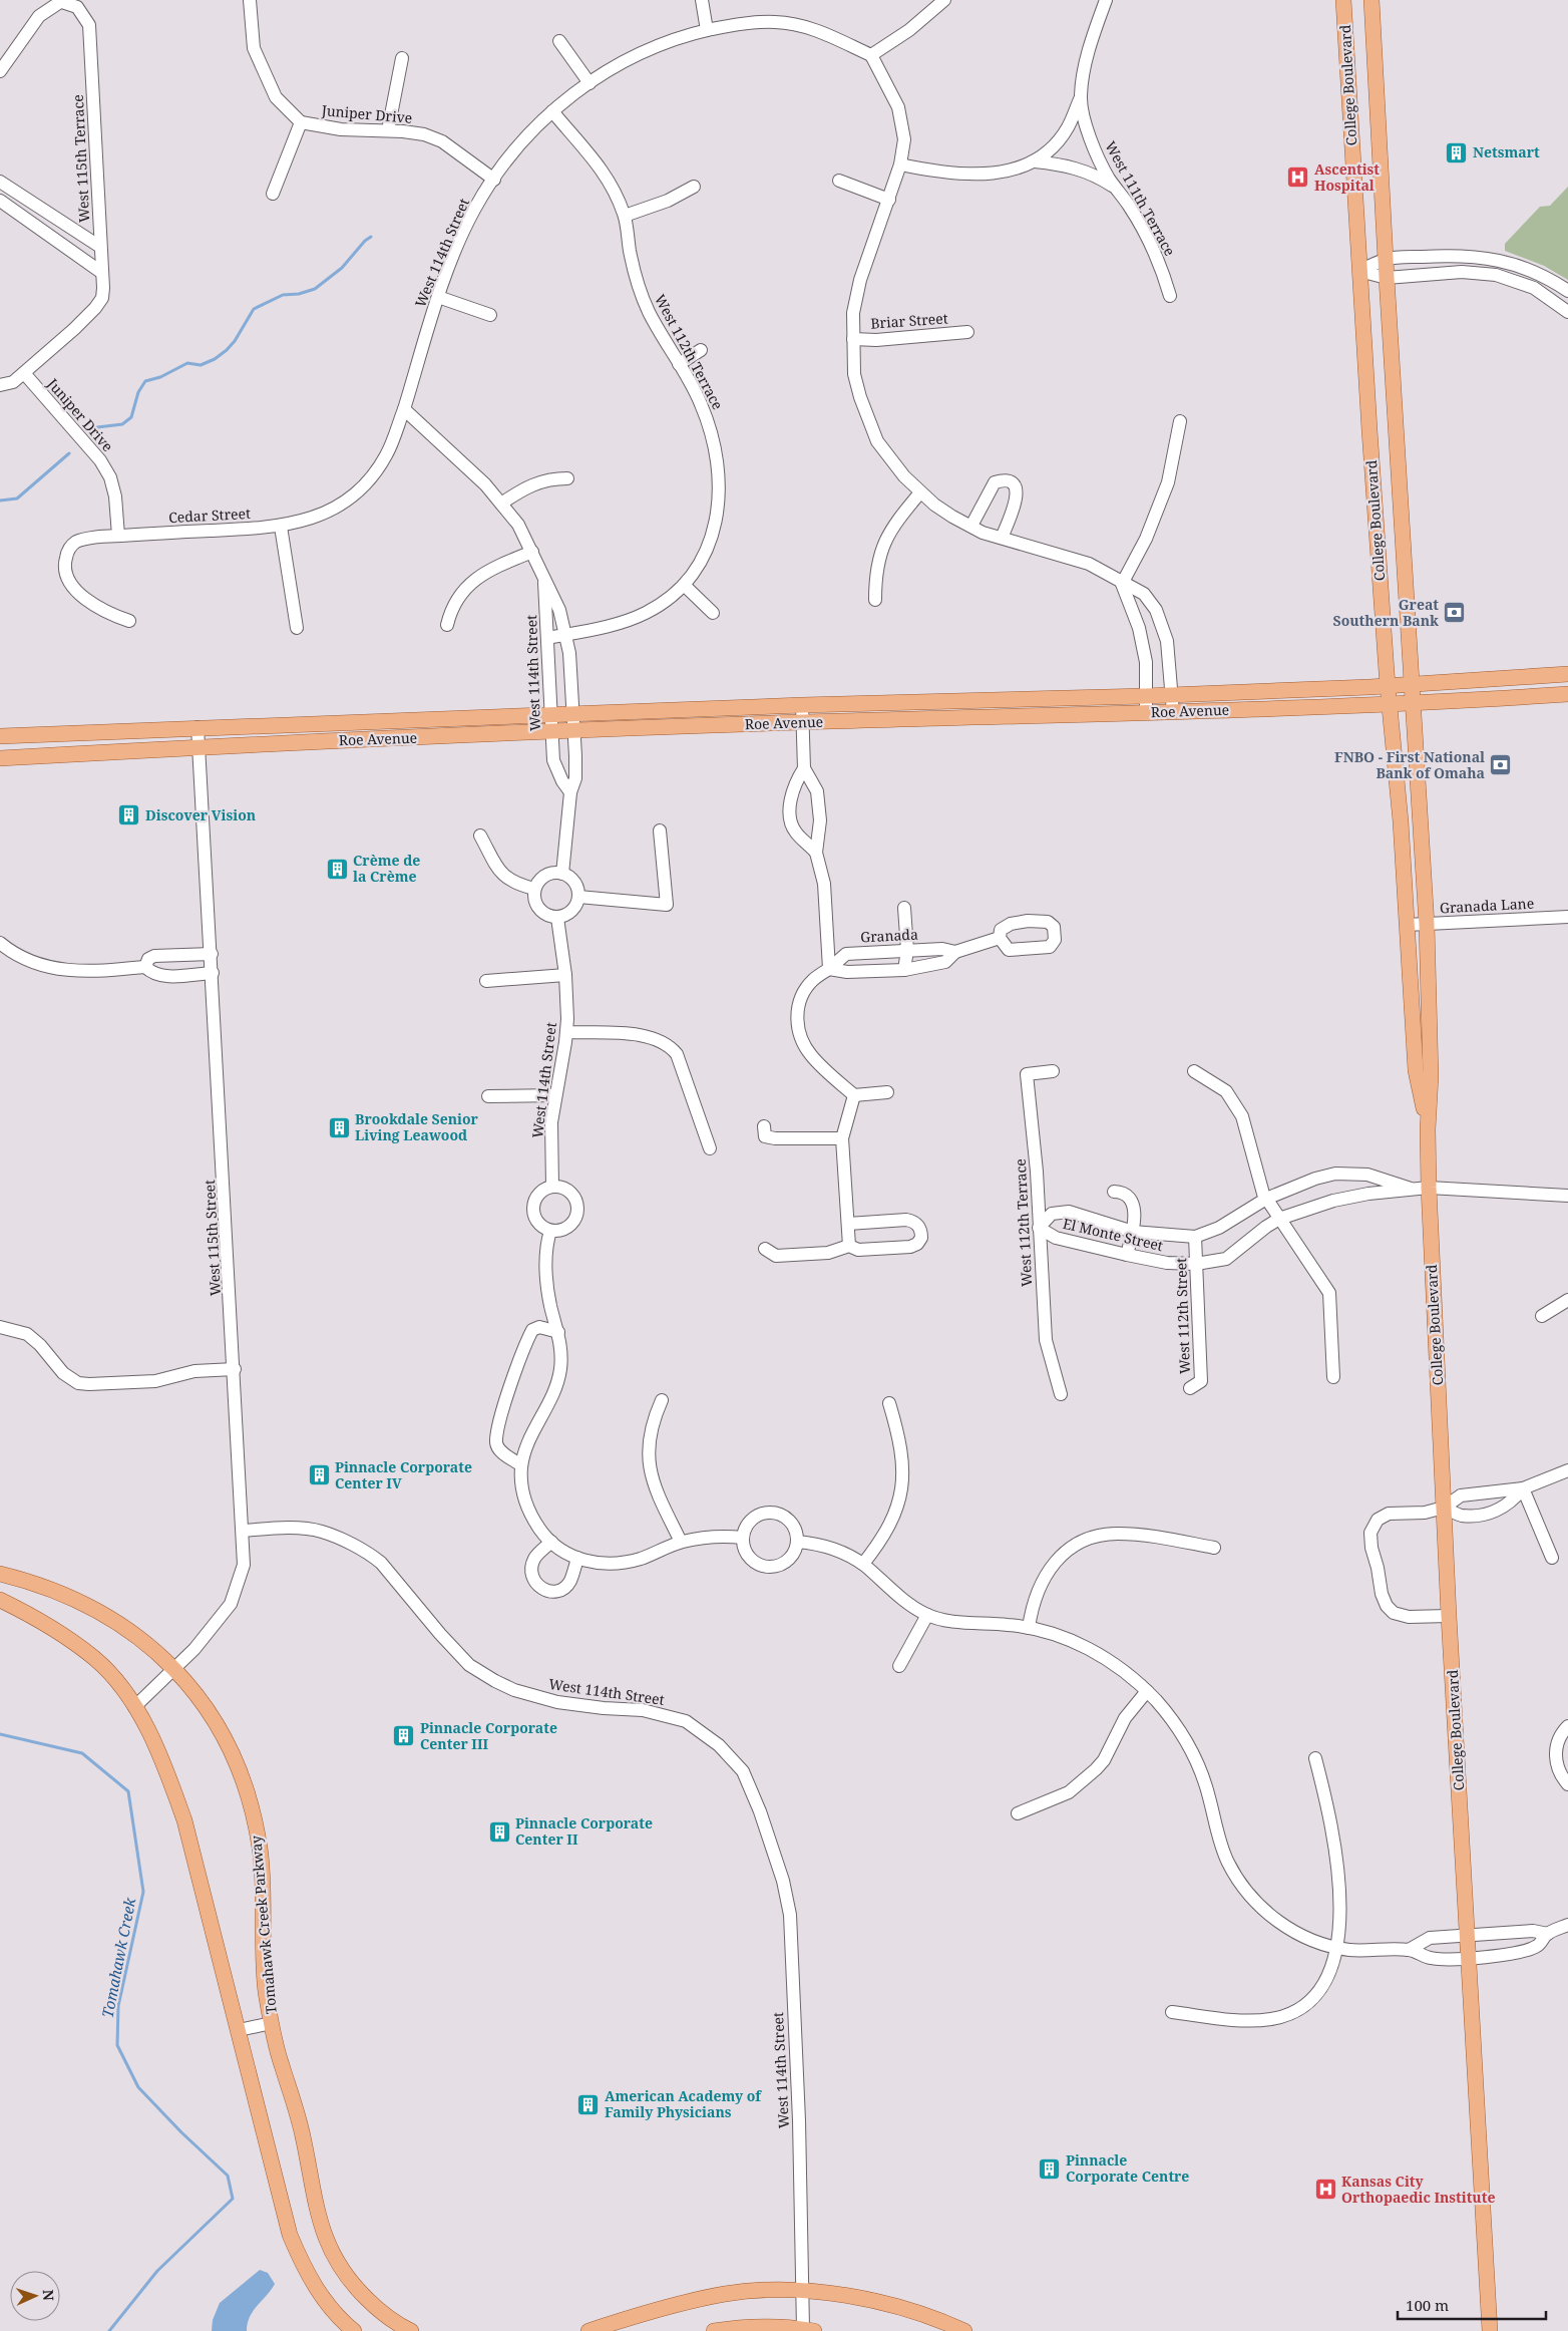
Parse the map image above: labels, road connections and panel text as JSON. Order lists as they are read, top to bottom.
{
  "streets": {
    "main road": ["College Boulevard", "Roe Avenue", "Tomahawk Creek Parkway"],
    "street": [
      "Juniper Drive",
      "West 115th Terrace",
      "West 111th Terrace",
      "West 114th Street",
      "Briar Street",
      "West 112th Terrace",
      "Cedar Street",
      "Granada Lane",
      "Granada",
      "El Monte Street",
      "West 115th Street",
      "West 112th Street"
    ]
  },
  "crossings": [
    ["College Boulevard", "Roe Avenue"],
    ["College Boulevard", "Granada Lane"],
    ["College Boulevard", "El Monte Street"],
    ["Juniper Drive", "West 115th Terrace"],
    ["Juniper Drive", "West 114th Street"],
    ["Juniper Drive", "Cedar Street"],
    ["West 114th Street", "West 112th Terrace"],
    ["West 114th Street", "Cedar Street"],
    ["West 114th Street", "Roe Avenue"],
    ["West 114th Street", "West 115th Street"],
    ["West 112th Terrace", "El Monte Street"],
    ["Roe Avenue", "West 115th Street"],
    ["El Monte Street", "West 112th Street"],
    ["West 115th Street", "Tomahawk Creek Parkway"]
  ],
  "water": ["Tomahawk Creek"],
  "places": {
    "building": [
      "Netsmart",
      "Discover Vision",
      "Crème de la Crème",
      "Brookdale Senior Living Leawood",
      "Pinnacle Corporate Center IV",
      "Pinnacle Corporate Center III",
      "Pinnacle Corporate Center II",
      "American Academy of Family Physicians",
      "Pinnacle Corporate Centre"
    ],
    "hospital": ["Ascentist Hospital", "Kansas City Orthopaedic Institute"],
    "bank": ["Great Southern Bank", "FNBO - First National Bank of Omaha"]
  },
  "scale_bar": "100 m",
  "north": "right"
}
